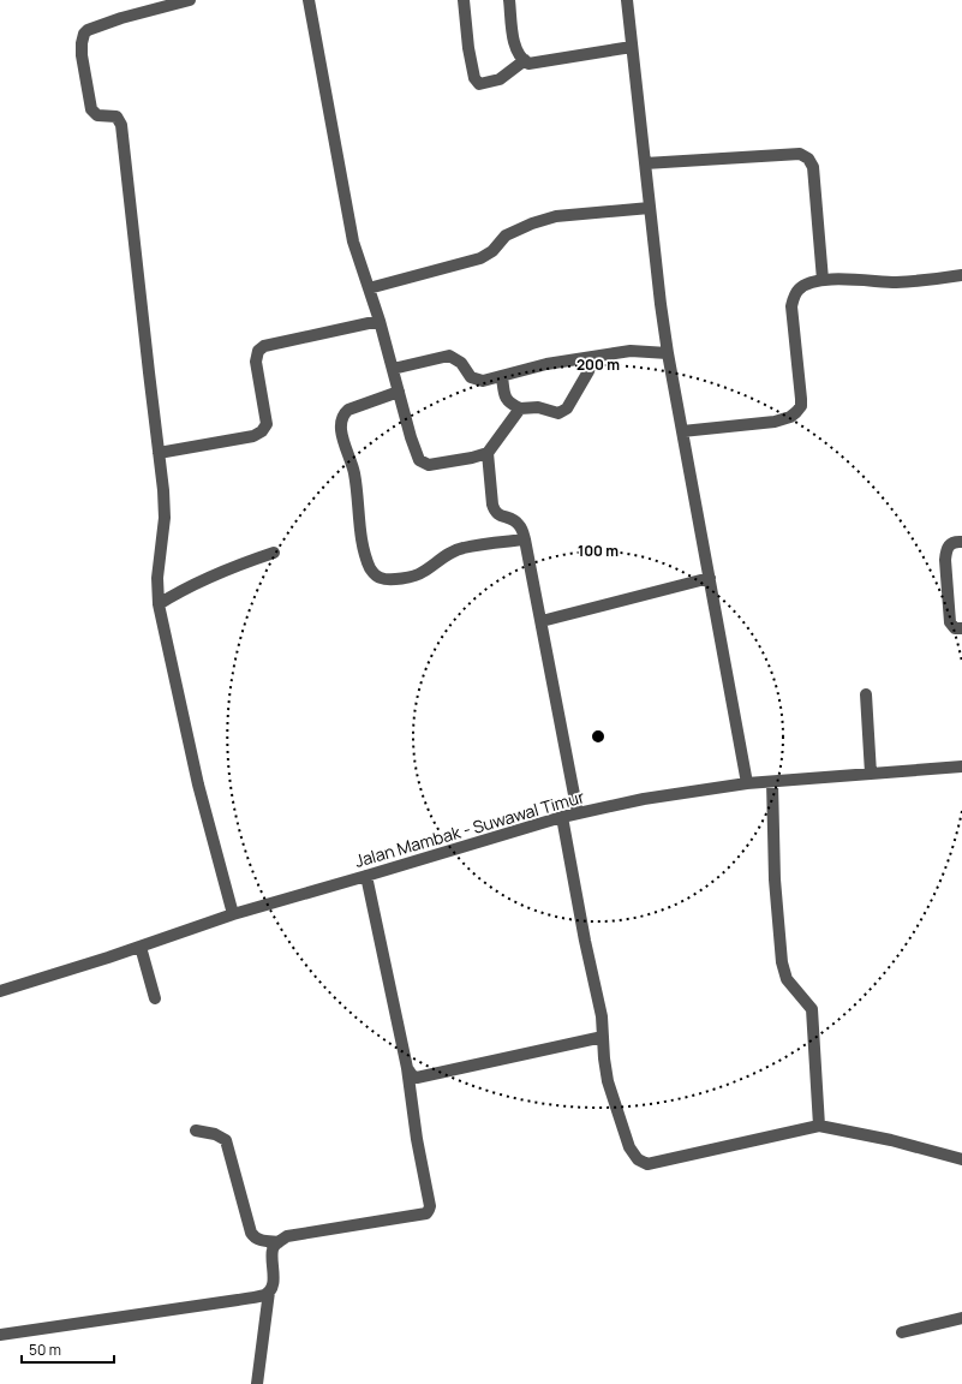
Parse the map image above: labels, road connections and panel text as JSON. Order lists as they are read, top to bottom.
{
  "streets": {
    "street": ["Jalan Mambak - Suwawal Timur"]
  },
  "scale_bar": "50 m",
  "rings": ["200 m", "100 m"]
}
